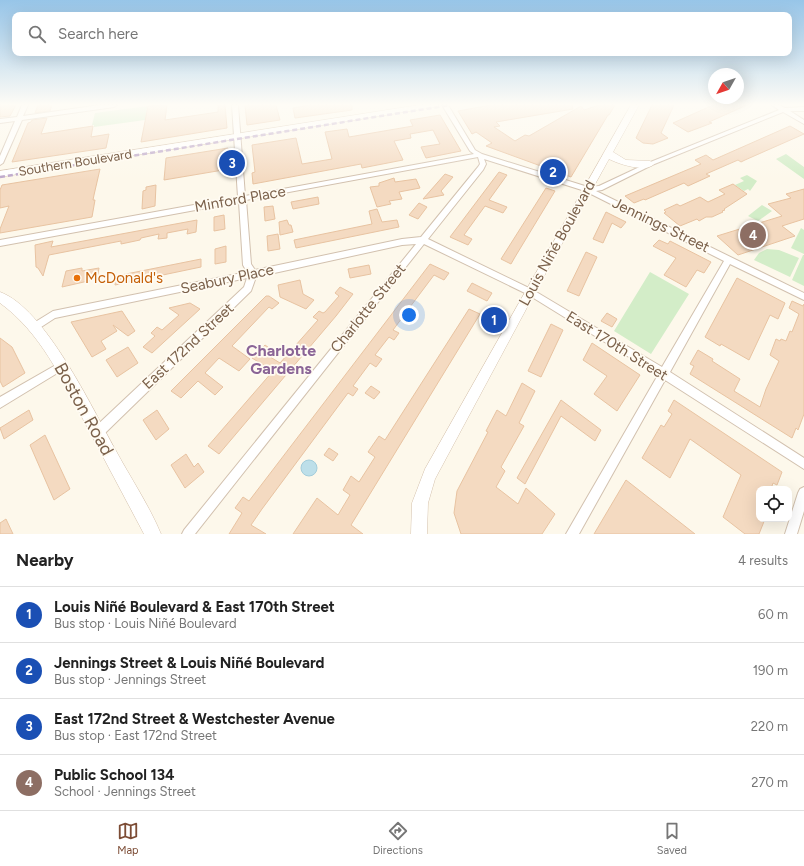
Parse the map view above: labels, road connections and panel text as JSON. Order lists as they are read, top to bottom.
{
  "streets": {
    "main road": ["Southern Boulevard", "Louis Niñé Boulevard", "Boston Road"],
    "street": [
      "Minford Place",
      "Jennings Street",
      "Seabury Place",
      "Charlotte Street",
      "East 172nd Street",
      "East 170th Street"
    ]
  },
  "crossings": [
    ["Minford Place", "Jennings Street"],
    ["Minford Place", "Charlotte Street"],
    ["Jennings Street", "Louis Niñé Boulevard"],
    ["Jennings Street", "Charlotte Street"],
    ["Louis Niñé Boulevard", "East 170th Street"],
    ["Seabury Place", "Charlotte Street"],
    ["Seabury Place", "East 172nd Street"],
    ["Seabury Place", "East 170th Street"],
    ["Seabury Place", "Boston Road"],
    ["Charlotte Street", "East 170th Street"],
    ["East 172nd Street", "Boston Road"]
  ],
  "districts": ["Charlotte Gardens"],
  "places": ["McDonald's"],
  "north": "bottom left",
  "page": {
    "search": "Search here",
    "pins": [
      "3",
      "2",
      "4",
      "1"
    ],
    "heading": ["Nearby", "4 results"],
    "list": [
      {
        "mark": "1",
        "name": "Louis Niñé Boulevard & East 170th Street",
        "note": "Bus stop · Louis Niñé Boulevard",
        "value": "60 m"
      },
      {
        "mark": "2",
        "name": "Jennings Street & Louis Niñé Boulevard",
        "note": "Bus stop · Jennings Street",
        "value": "190 m"
      },
      {
        "mark": "3",
        "name": "East 172nd Street & Westchester Avenue",
        "note": "Bus stop · East 172nd Street",
        "value": "220 m"
      },
      {
        "mark": "4",
        "name": "Public School 134",
        "note": "School · Jennings Street",
        "value": "270 m"
      }
    ],
    "nav": ["Map", "Directions", "Saved"]
  }
}
